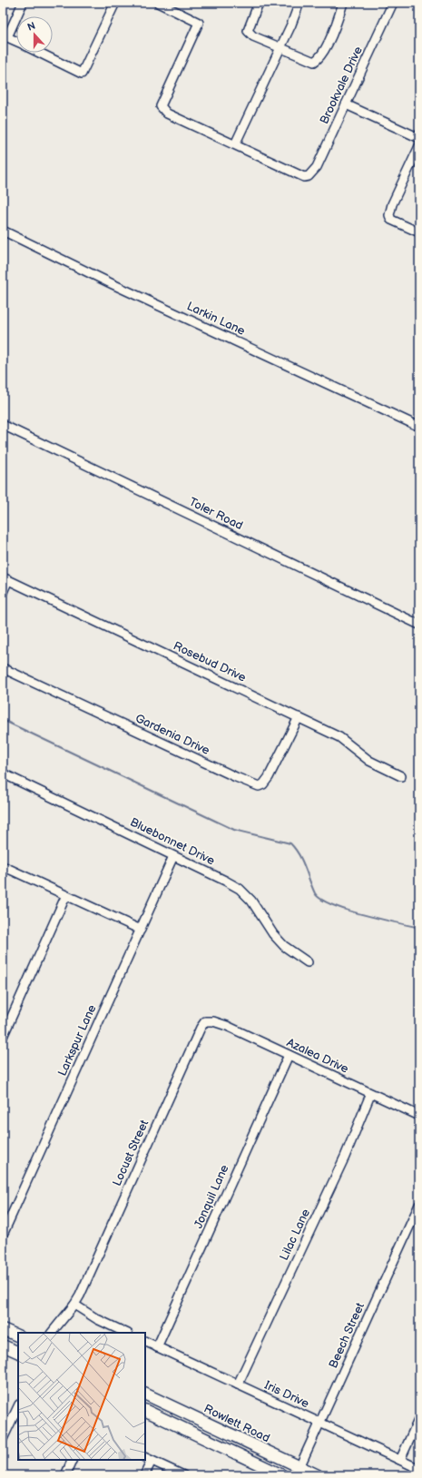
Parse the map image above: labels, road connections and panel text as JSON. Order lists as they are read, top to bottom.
{
  "streets": {
    "main road": ["Rowlett Road"],
    "street": [
      "Brookvale Drive",
      "Larkin Lane",
      "Toler Road",
      "Rosebud Drive",
      "Gardenia Drive",
      "Bluebonnet Drive",
      "Larkspur Lane",
      "Azalea Drive",
      "Locust Street",
      "Jonquil Lane",
      "Lilac Lane",
      "Beech Street",
      "Iris Drive"
    ]
  },
  "crossings": [
    ["Rosebud Drive", "Gardenia Drive"],
    ["Bluebonnet Drive", "Larkspur Lane"],
    ["Azalea Drive", "Locust Street"],
    ["Azalea Drive", "Jonquil Lane"],
    ["Azalea Drive", "Lilac Lane"],
    ["Jonquil Lane", "Iris Drive"],
    ["Lilac Lane", "Iris Drive"],
    ["Beech Street", "Iris Drive"],
    ["Beech Street", "Rowlett Road"]
  ],
  "north": "top"
}
